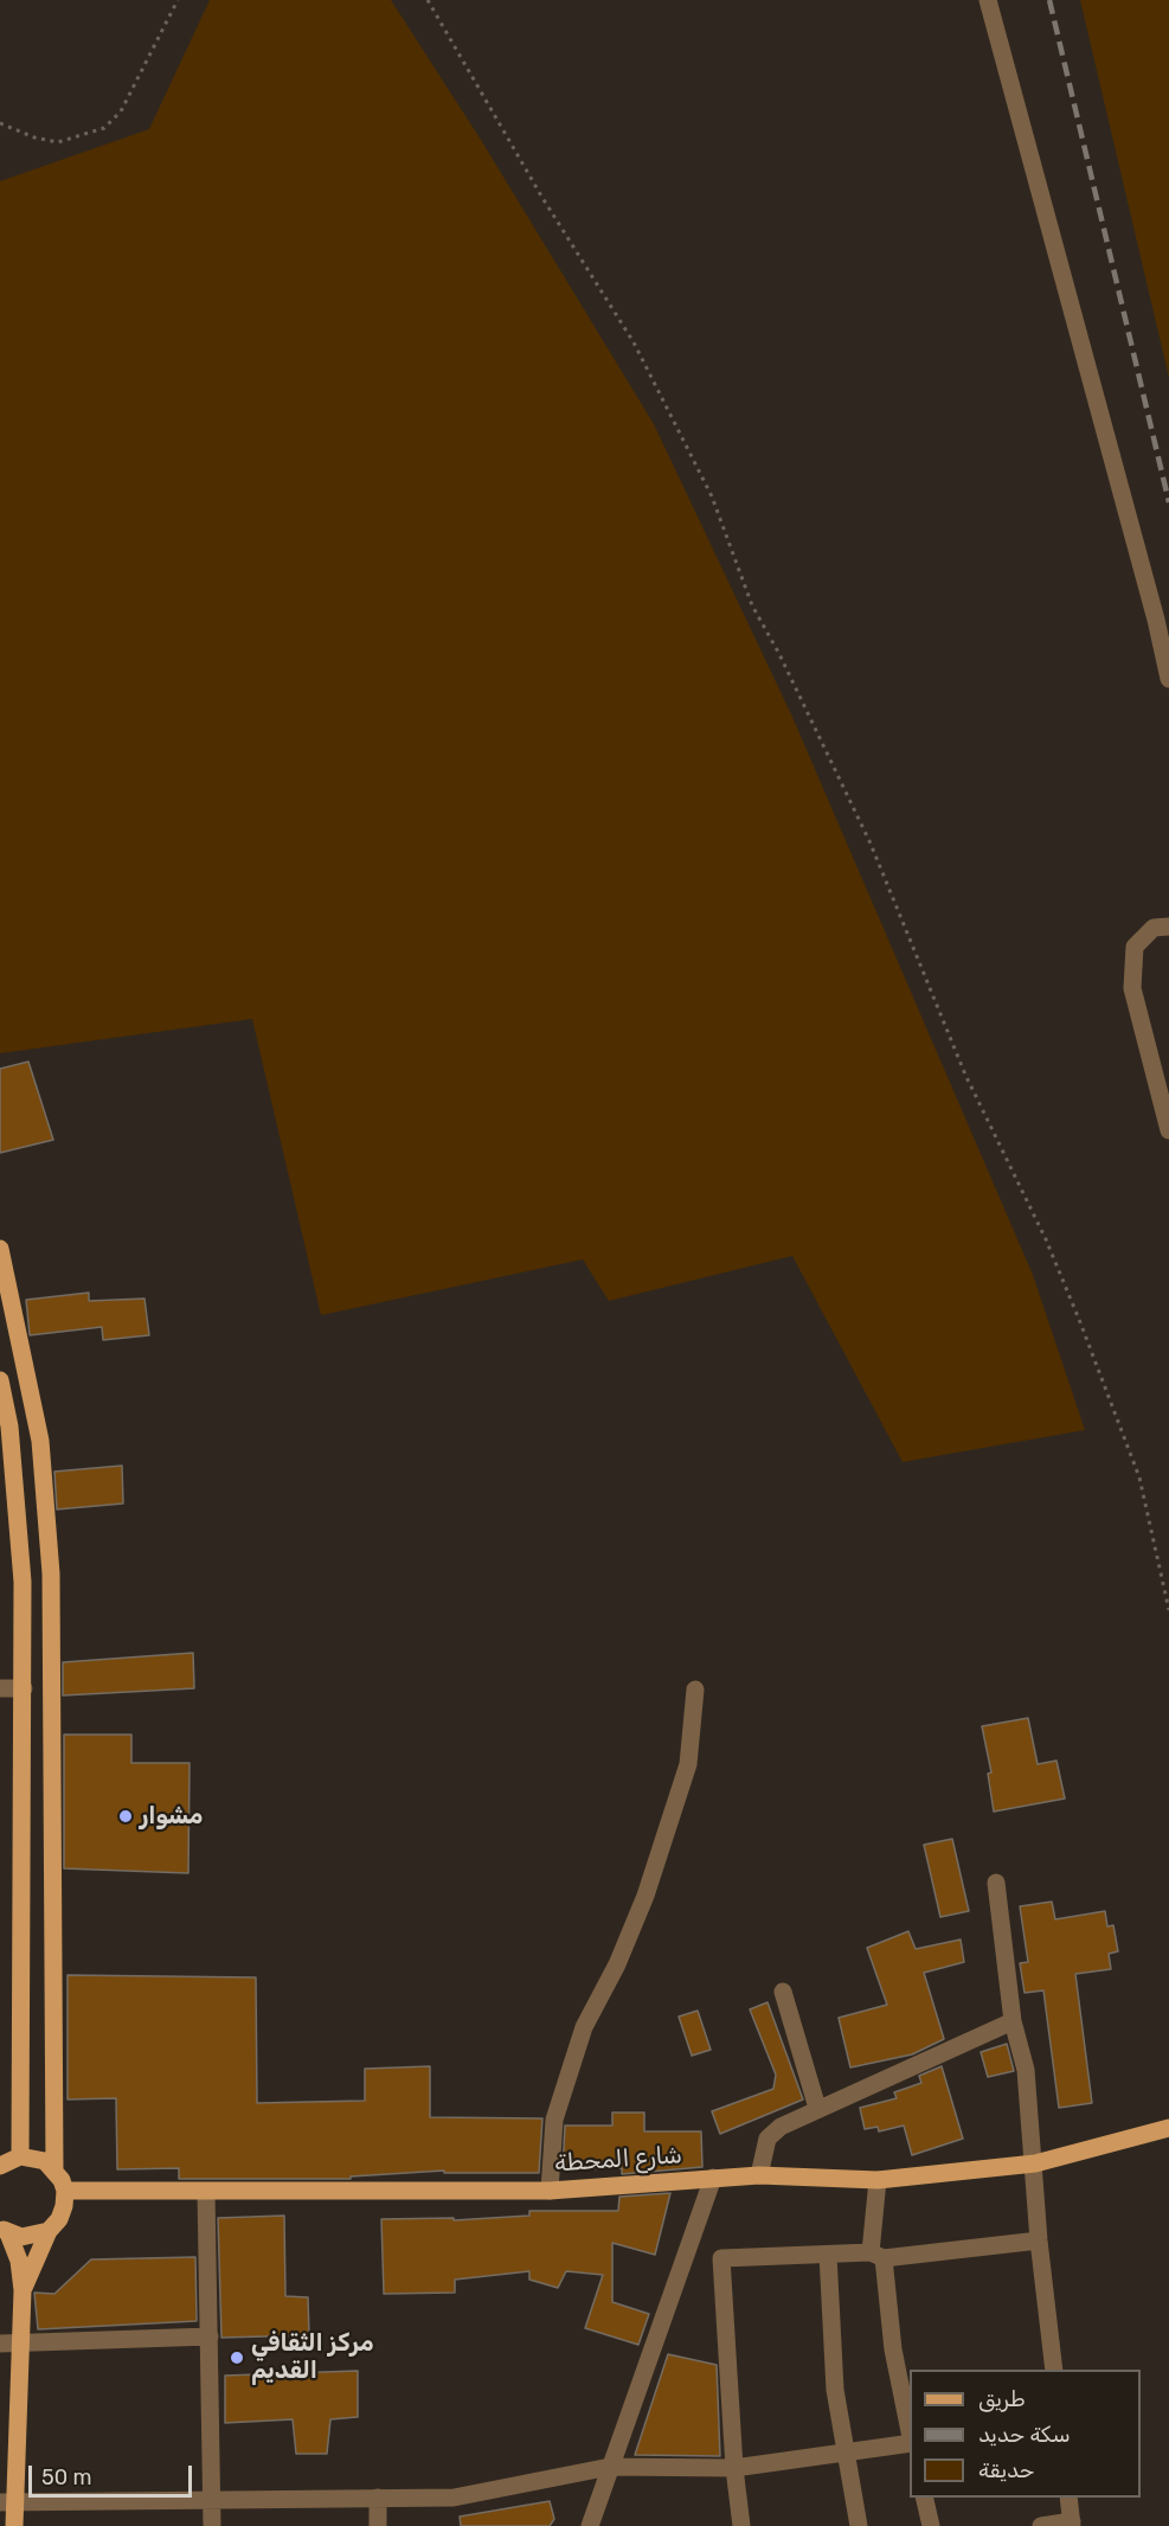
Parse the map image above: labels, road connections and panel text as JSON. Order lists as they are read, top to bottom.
{
  "streets": {
    "main road": ["شارع المحطة"]
  },
  "places": ["مشوار", "مركز الثقافي القديم"],
  "legend": ["طريق", "سكة حديد", "حديقة"],
  "scale_bar": "50 m"
}
